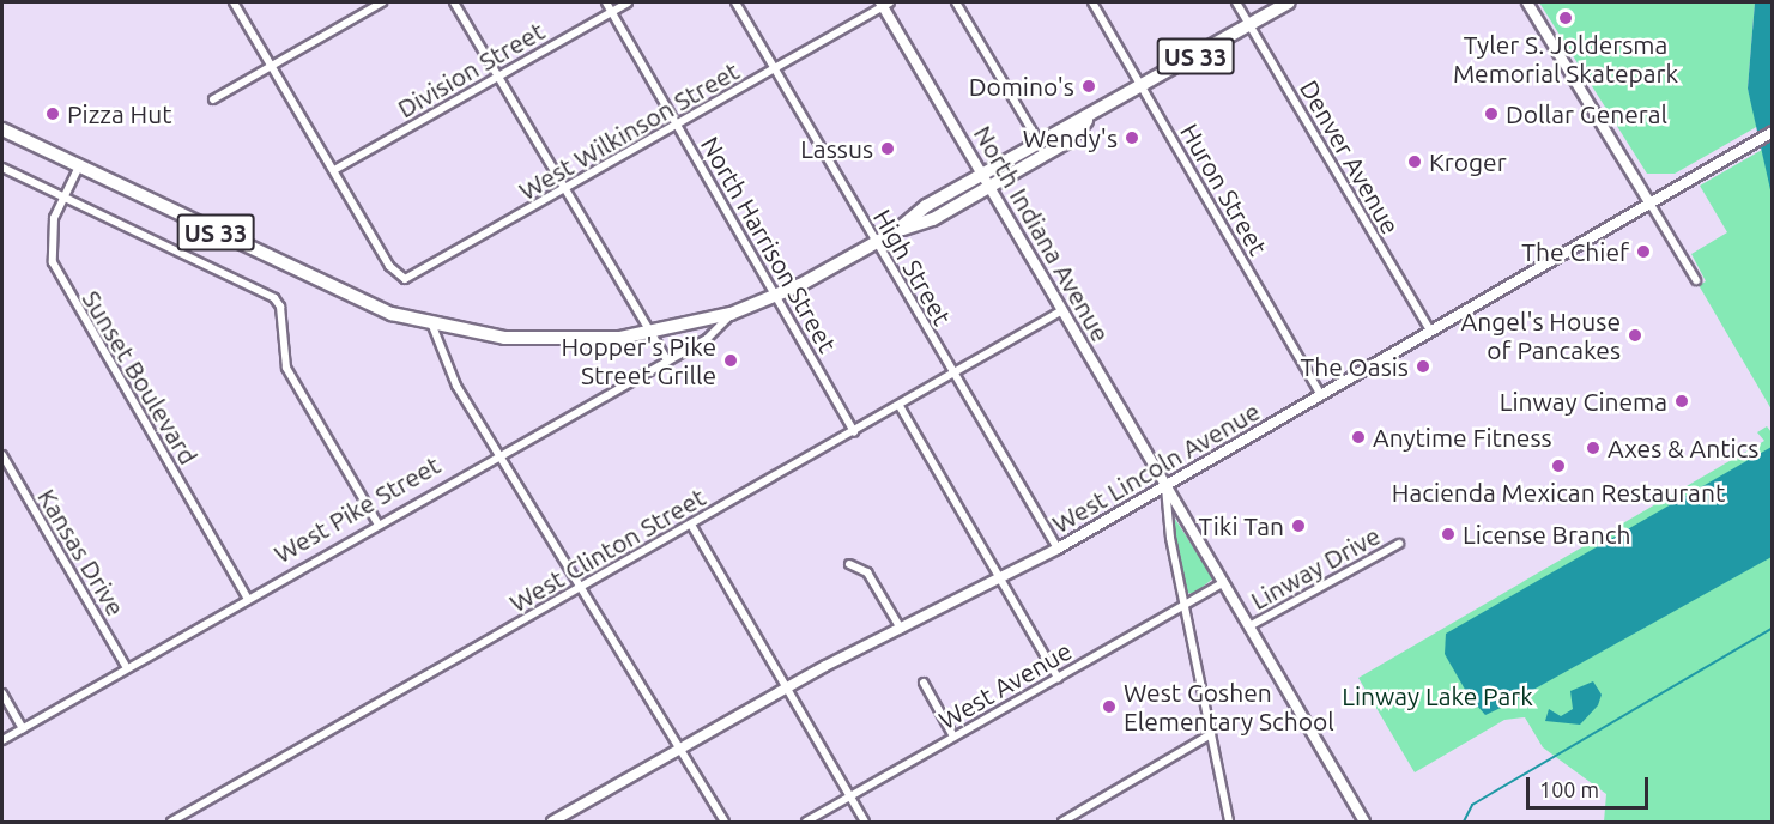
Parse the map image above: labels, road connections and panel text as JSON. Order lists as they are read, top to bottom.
{
  "streets": {
    "highway": ["US 33"],
    "street": [
      "Division Street",
      "West Wilkinson Street",
      "Denver Avenue",
      "Huron Street",
      "North Indiana Avenue",
      "North Harrison Street",
      "High Street",
      "Sunset Boulevard",
      "West Lincoln Avenue",
      "West Pike Street",
      "West Clinton Street",
      "Kansas Drive",
      "Linway Drive",
      "West Avenue"
    ]
  },
  "crossings": [
    ["US 33", "Denver Avenue"],
    ["US 33", "Huron Street"],
    ["US 33", "North Indiana Avenue"],
    ["US 33", "North Harrison Street"],
    ["US 33", "High Street"],
    ["US 33", "Sunset Boulevard"],
    ["US 33", "West Pike Street"],
    ["Division Street", "West Wilkinson Street"],
    ["Division Street", "North Harrison Street"],
    ["West Wilkinson Street", "North Indiana Avenue"],
    ["West Wilkinson Street", "North Harrison Street"],
    ["West Wilkinson Street", "High Street"],
    ["Denver Avenue", "West Lincoln Avenue"],
    ["Huron Street", "West Lincoln Avenue"],
    ["North Indiana Avenue", "West Lincoln Avenue"],
    ["North Indiana Avenue", "West Clinton Street"],
    ["North Indiana Avenue", "Linway Drive"],
    ["North Indiana Avenue", "West Avenue"],
    ["North Harrison Street", "West Clinton Street"],
    ["High Street", "West Lincoln Avenue"],
    ["High Street", "West Clinton Street"],
    ["Sunset Boulevard", "West Pike Street"],
    ["West Pike Street", "Kansas Drive"]
  ],
  "parks": ["Linway Lake Park"],
  "places": [
    "Tyler S. Joldersma Memorial Skatepark",
    "Domino's",
    "Pizza Hut",
    "Dollar General",
    "Wendy's",
    "Lassus",
    "Kroger",
    "The Chief",
    "Angel's House of Pancakes",
    "Hopper's Pike Street Grille",
    "The Oasis",
    "Linway Cinema",
    "Anytime Fitness",
    "Axes & Antics",
    "Hacienda Mexican Restaurant",
    "Tiki Tan",
    "License Branch",
    "West Goshen Elementary School"
  ],
  "scale_bar": "100 m"
}
